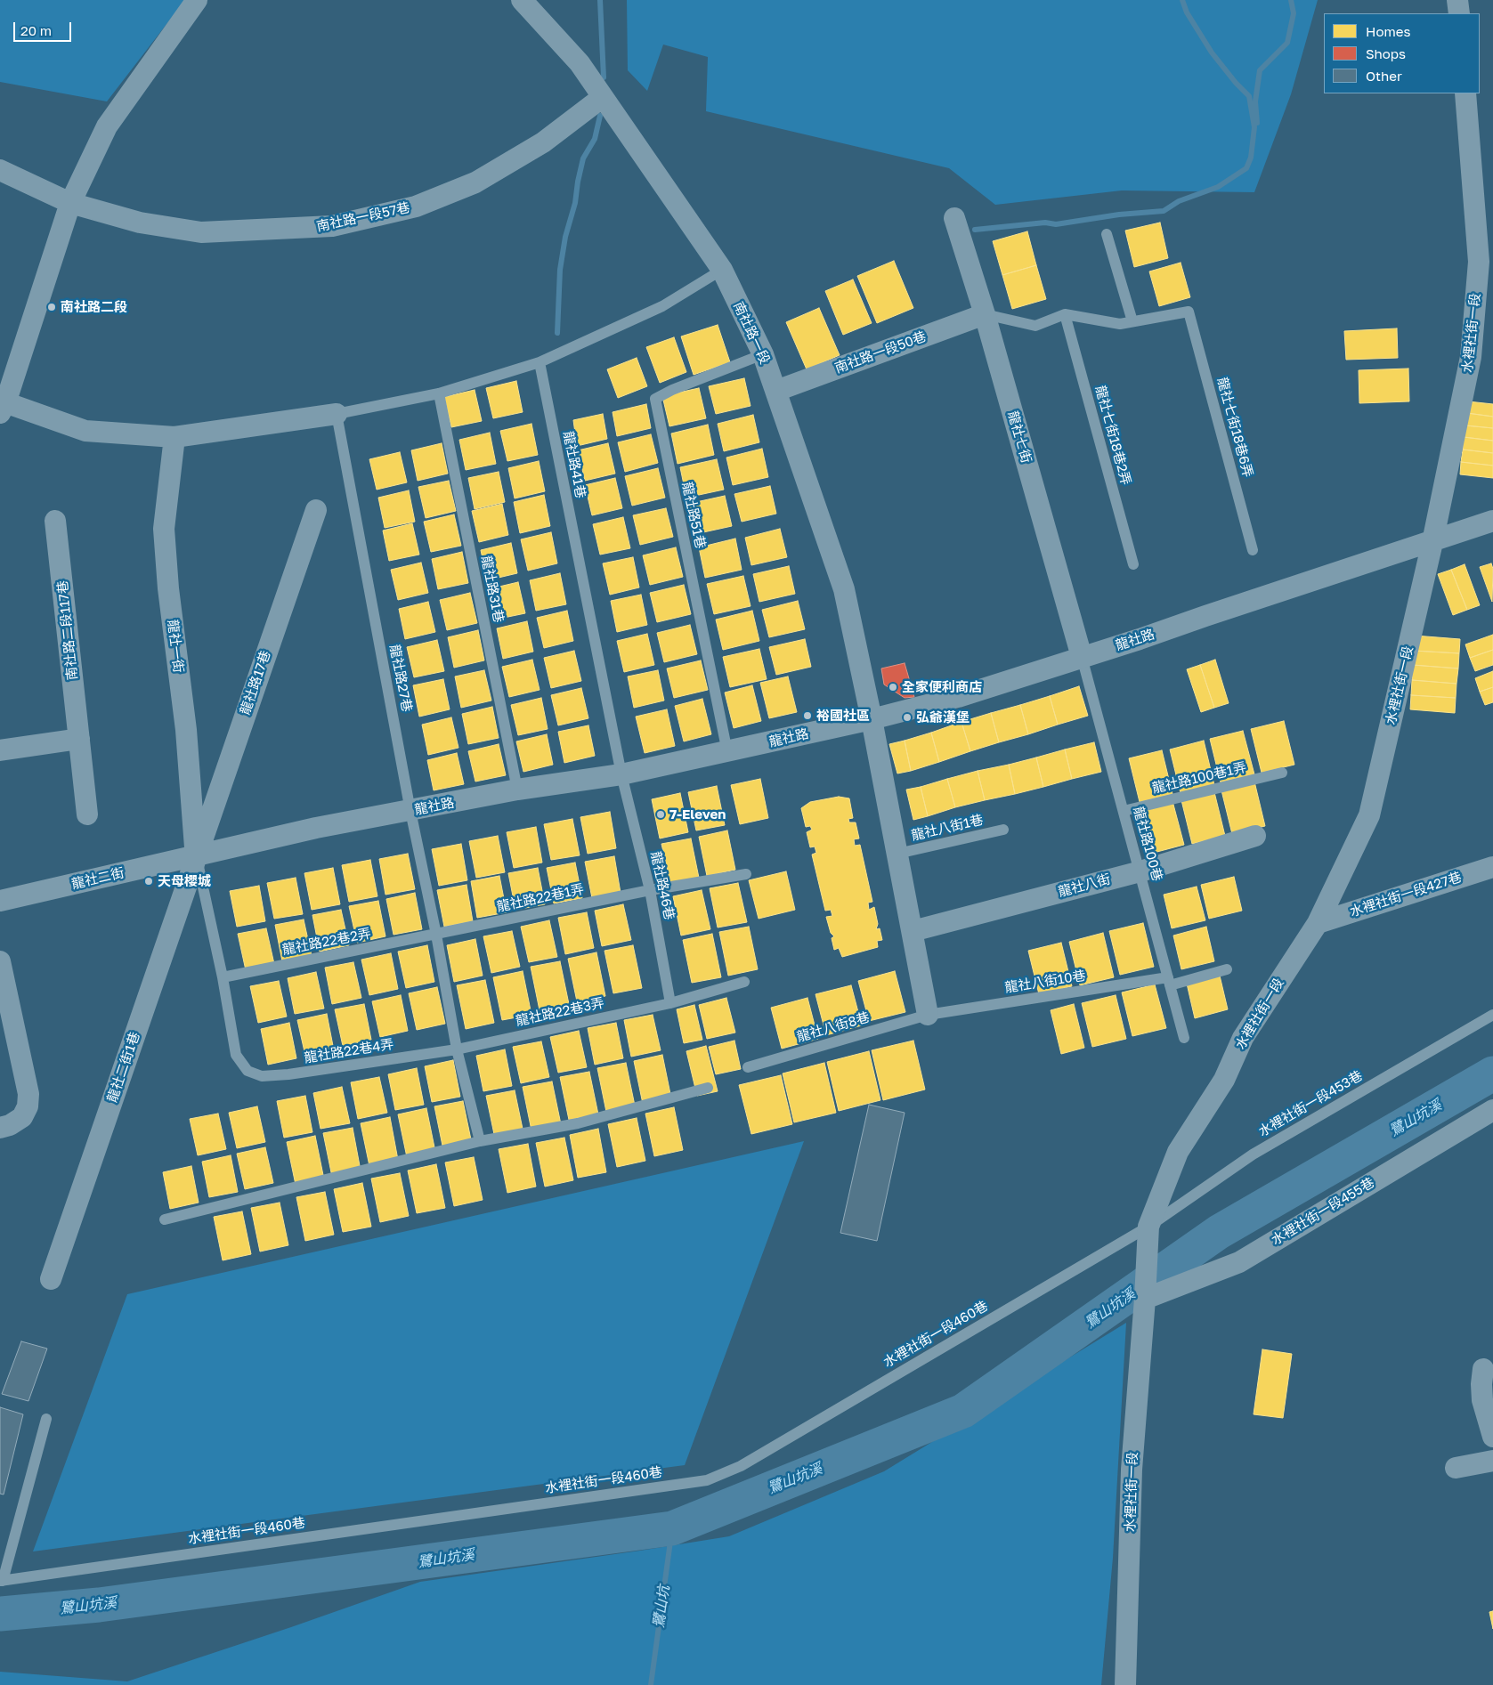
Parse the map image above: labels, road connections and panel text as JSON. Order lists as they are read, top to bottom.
{
  "streets": {
    "street": [
      "南社路一段57巷",
      "南社路一段",
      "水裡社街一段",
      "南社路一段50巷",
      "龍社七街",
      "南社路二段117巷",
      "龍社路",
      "龍社一街",
      "龍社路17巷",
      "龍社二街",
      "龍社八街",
      "水裡社街一段427巷",
      "龍社二街1巷",
      "水裡社街一段455巷"
    ],
    "lane": [
      "龍社七街18巷6弄",
      "龍社七街18巷2弄",
      "龍社路41巷",
      "龍社路51巷",
      "龍社路31巷",
      "龍社路27巷",
      "龍社路100巷1弄",
      "龍社八街1巷",
      "龍社路100巷",
      "龍社路46巷",
      "龍社路22巷1弄",
      "龍社路22巷2弄",
      "龍社八街10巷",
      "龍社路22巷3弄",
      "龍社八街8巷",
      "龍社路22巷4弄",
      "水裡社街一段453巷",
      "水裡社街一段460巷"
    ]
  },
  "crossings": [
    ["南社路一段57巷", "南社路一段"],
    ["南社路一段", "南社路一段50巷"],
    ["南社路一段", "龍社路51巷"],
    ["南社路一段", "龍社路"],
    ["水裡社街一段", "龍社路"],
    ["水裡社街一段", "水裡社街一段427巷"],
    ["水裡社街一段", "水裡社街一段453巷"],
    ["水裡社街一段", "水裡社街一段455巷"],
    ["水裡社街一段", "水裡社街一段460巷"],
    ["南社路一段50巷", "龍社七街"],
    ["龍社七街", "龍社路"],
    ["龍社七街", "龍社路100巷"],
    ["龍社路41巷", "龍社路"],
    ["龍社路41巷", "龍社路46巷"],
    ["龍社路51巷", "龍社路"],
    ["龍社路31巷", "龍社路"],
    ["龍社路", "龍社一街"],
    ["龍社路", "龍社路27巷"],
    ["龍社路", "龍社路17巷"],
    ["龍社路", "龍社路100巷"],
    ["龍社路", "龍社二街"],
    ["龍社路", "龍社路46巷"],
    ["龍社路", "龍社二街1巷"],
    ["龍社一街", "龍社路17巷"],
    ["龍社一街", "龍社二街"],
    ["龍社一街", "龍社二街1巷"],
    ["龍社路27巷", "龍社路22巷1弄"],
    ["龍社路27巷", "龍社路22巷2弄"],
    ["龍社路27巷", "龍社路22巷3弄"],
    ["龍社路27巷", "龍社路22巷4弄"],
    ["龍社路17巷", "龍社二街"],
    ["龍社路17巷", "龍社二街1巷"],
    ["龍社路100巷1弄", "龍社路100巷"],
    ["龍社路100巷", "龍社八街"],
    ["龍社路100巷", "龍社八街10巷"],
    ["龍社二街", "龍社二街1巷"],
    ["龍社路46巷", "龍社路22巷1弄"],
    ["龍社路46巷", "龍社路22巷3弄"],
    ["龍社路22巷1弄", "龍社路22巷2弄"],
    ["龍社路22巷2弄", "龍社路22巷4弄"],
    ["龍社八街10巷", "龍社八街8巷"],
    ["龍社路22巷3弄", "龍社路22巷4弄"],
    ["水裡社街一段453巷", "水裡社街一段460巷"]
  ],
  "water": ["鷺山坑溪", "鷺山坑"],
  "places": [
    "南社路二段",
    "全家便利商店",
    "裕國社區",
    "弘爺漢堡",
    "7-Eleven",
    "天母櫻城"
  ],
  "legend": ["Homes", "Shops", "Other"],
  "scale_bar": "20 m"
}
